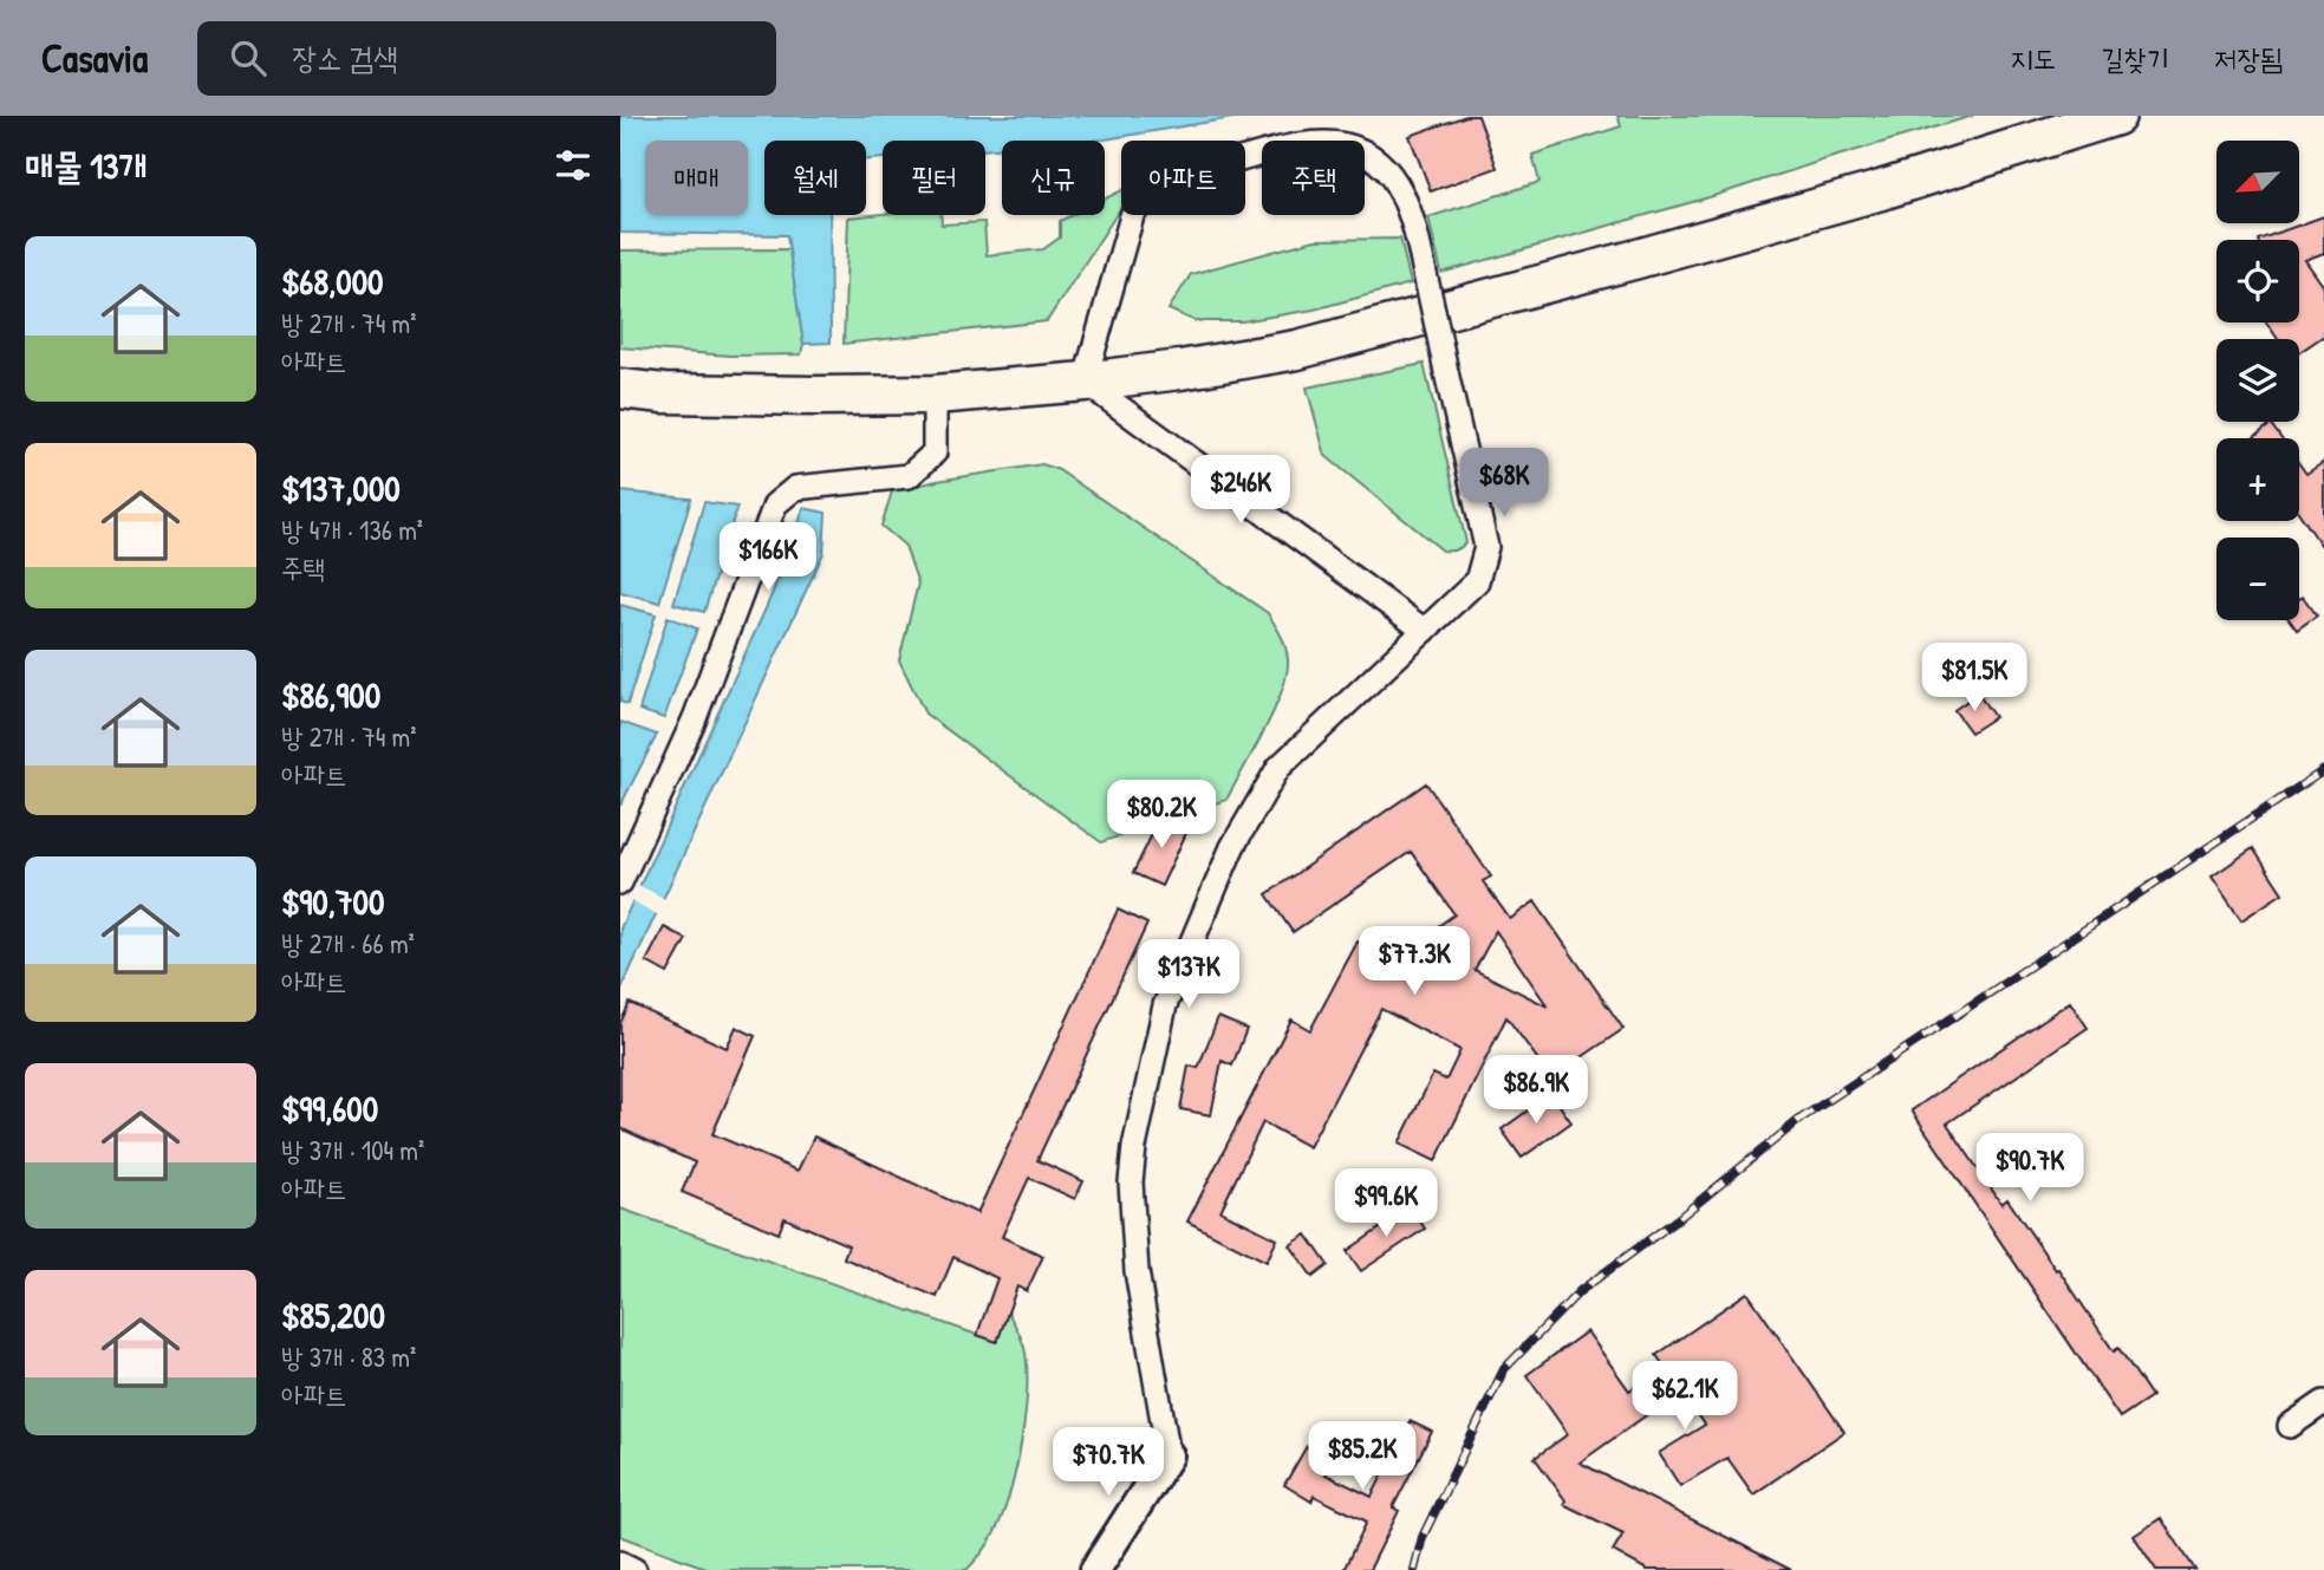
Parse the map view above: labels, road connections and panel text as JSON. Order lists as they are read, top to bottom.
{
  "north": "bottom left",
  "page": {
    "header": "Casavia",
    "search": "장소 검색",
    "nav": ["지도", "길찾기", "저장됨"],
    "heading": "매물 13개",
    "map_buttons": ["+", "−"],
    "chip": [
      "매매",
      "월세",
      "필터",
      "신규",
      "아파트",
      "주택"
    ],
    "list": [
      {
        "name": "$68,000",
        "note": "방 2개 · 74 m² · 아파트"
      },
      {
        "name": "$137,000",
        "note": "방 4개 · 136 m² · 주택"
      },
      {
        "name": "$86,900",
        "note": "방 2개 · 74 m² · 아파트"
      },
      {
        "name": "$90,700",
        "note": "방 2개 · 66 m² · 아파트"
      },
      {
        "name": "$99,600",
        "note": "방 3개 · 104 m² · 아파트"
      },
      {
        "name": "$85,200",
        "note": "방 3개 · 83 m² · 아파트"
      }
    ],
    "price": [
      "$68K",
      "$246K",
      "$166K",
      "$81.5K",
      "$80.2K",
      "$77.3K",
      "$137K",
      "$86.9K",
      "$90.7K",
      "$99.6K",
      "$62.1K",
      "$85.2K",
      "$70.7K"
    ]
  }
}
